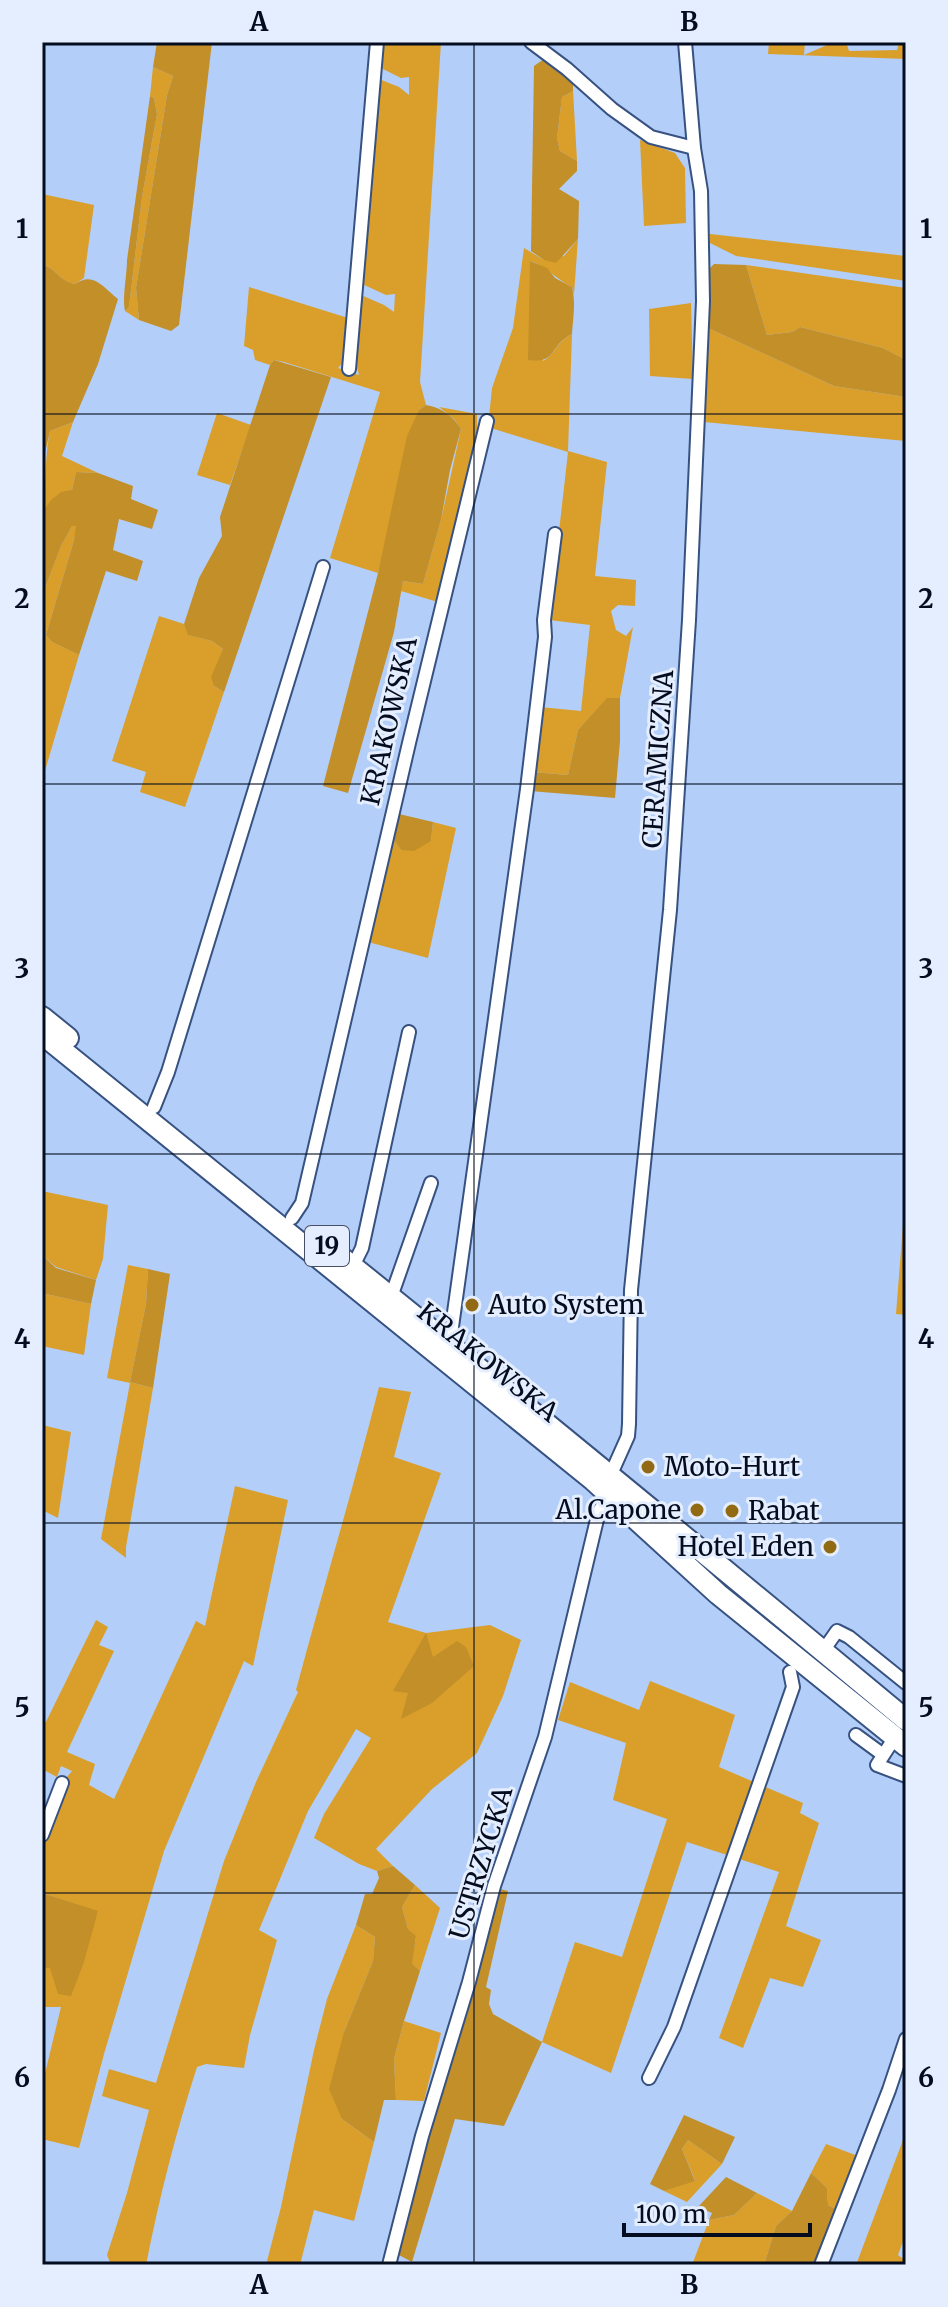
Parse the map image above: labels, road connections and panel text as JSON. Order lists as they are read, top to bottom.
{
  "streets": {
    "main road": ["KRAKOWSKA", "19"],
    "street": ["CERAMICZNA", "USTRZYCKA"]
  },
  "crossings": [
    ["KRAKOWSKA", "CERAMICZNA"],
    ["KRAKOWSKA", "USTRZYCKA"],
    ["CERAMICZNA", "USTRZYCKA"]
  ],
  "places": [
    "Auto System",
    "Moto-Hurt",
    "Al.Capone",
    "Rabat",
    "Hotel Eden"
  ],
  "scale_bar": "100 m",
  "grid": {
    "columns": ["A", "B"],
    "rows": [
      "1",
      "2",
      "3",
      "4",
      "5",
      "6"
    ]
  }
}
